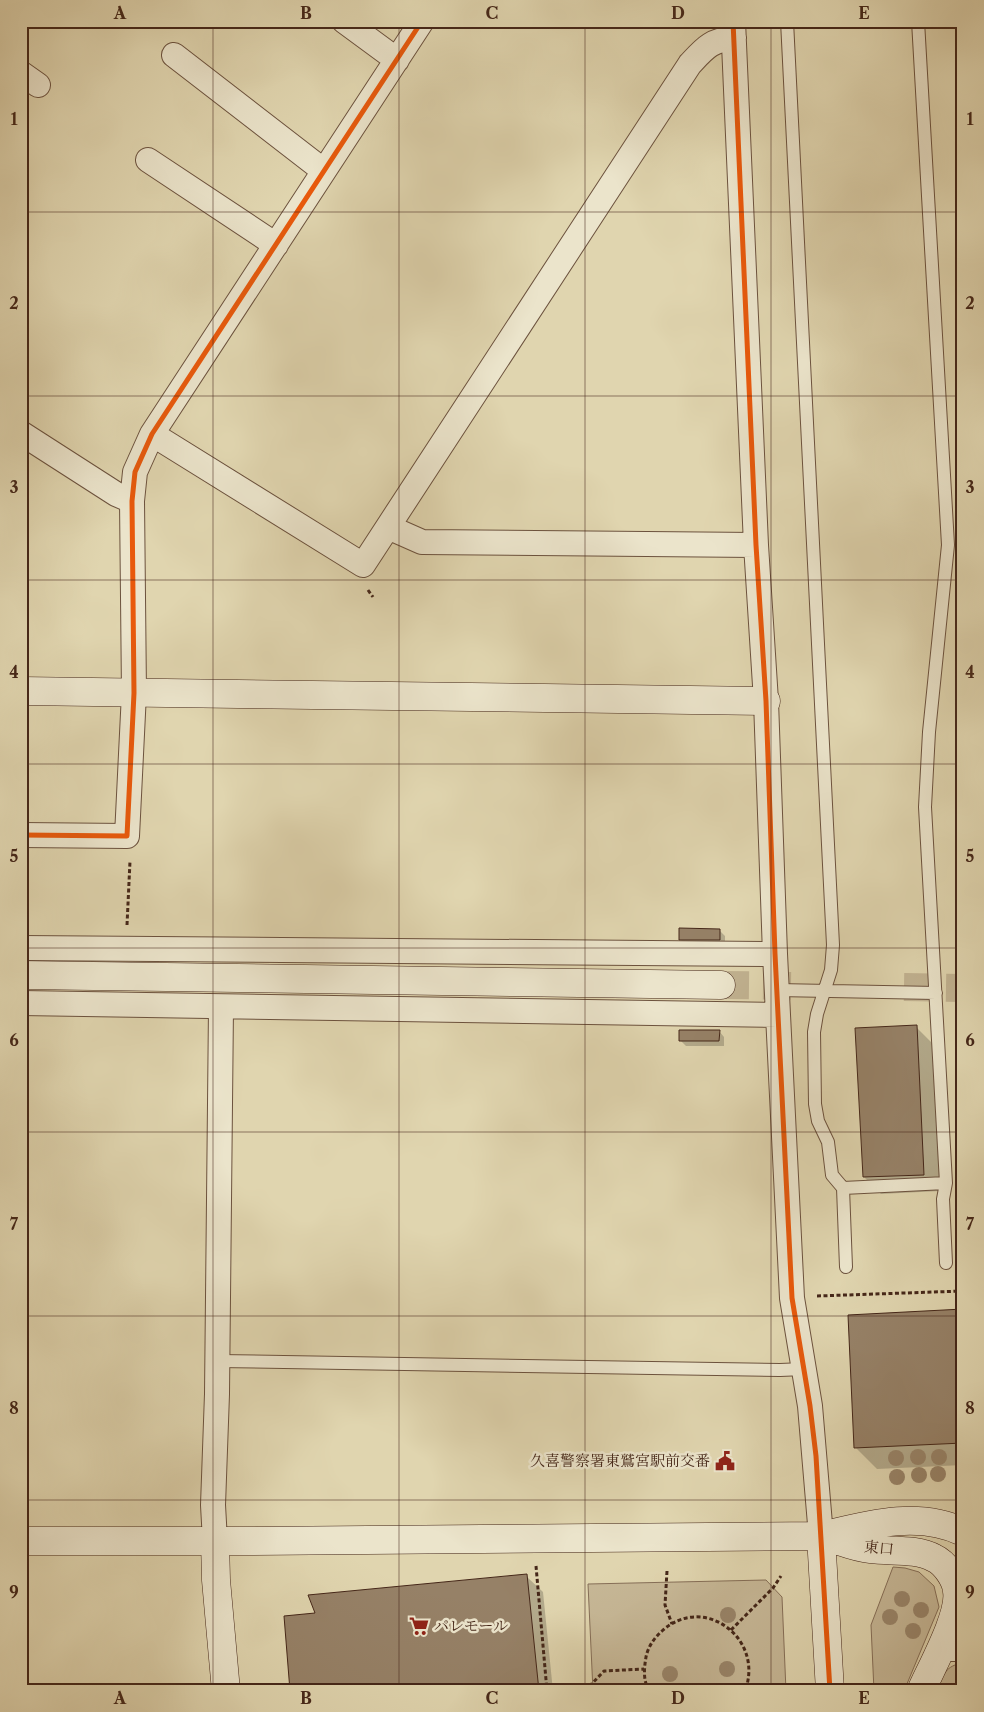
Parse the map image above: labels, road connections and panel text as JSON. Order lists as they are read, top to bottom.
{
  "streets": {
    "street": ["東口"]
  },
  "places": {
    "public building": ["久喜警察署東鷲宮駅前交番"],
    "supermarket": ["パレモール"]
  },
  "grid": {
    "columns": [
      "A",
      "B",
      "C",
      "D",
      "E"
    ],
    "rows": [
      "1",
      "2",
      "3",
      "4",
      "5",
      "6",
      "7",
      "8",
      "9"
    ]
  }
}
